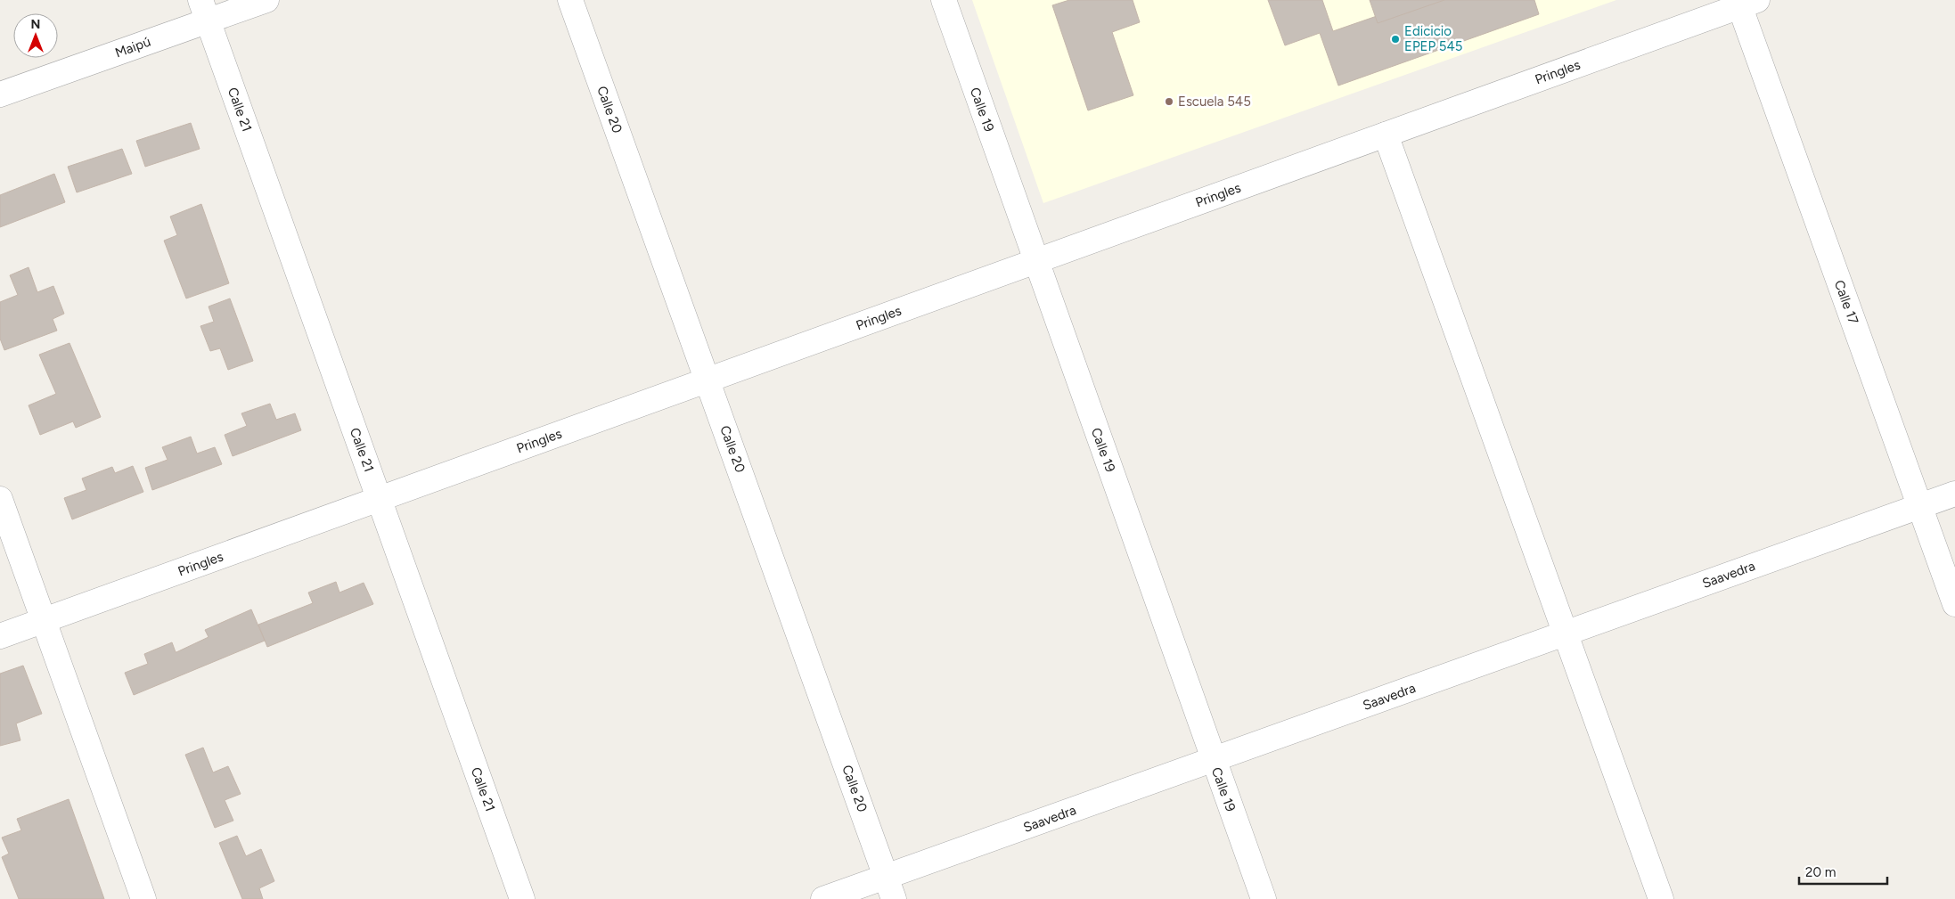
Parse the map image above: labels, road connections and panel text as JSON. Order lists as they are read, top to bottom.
{
  "streets": {
    "street": [
      "Maipú",
      "Pringles",
      "Calle 21",
      "Calle 20",
      "Calle 19",
      "Calle 17",
      "Saavedra"
    ]
  },
  "crossings": [
    ["Maipú", "Calle 21"],
    ["Pringles", "Calle 21"],
    ["Pringles", "Calle 20"],
    ["Pringles", "Calle 19"],
    ["Pringles", "Calle 17"],
    ["Calle 20", "Saavedra"],
    ["Calle 19", "Saavedra"],
    ["Calle 17", "Saavedra"]
  ],
  "places": ["Edicicio EPEP 545", "Escuela 545"],
  "scale_bar": "20 m",
  "north": "top"
}
